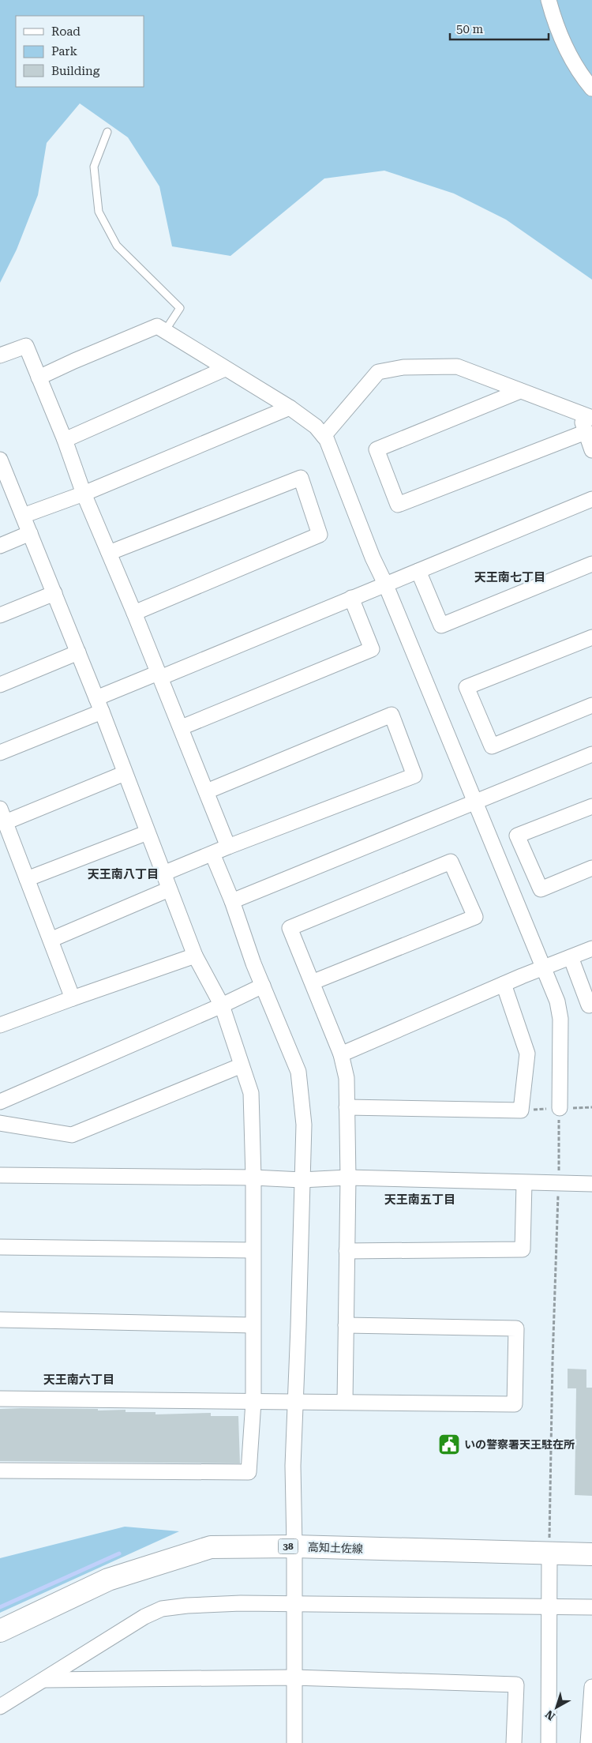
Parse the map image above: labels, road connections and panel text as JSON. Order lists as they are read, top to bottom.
{
  "streets": {
    "main road": ["38", "高知土佐線"]
  },
  "districts": [
    "天王南七丁目",
    "天王南八丁目",
    "天王南五丁目",
    "天王南六丁目"
  ],
  "places": {
    "public building": ["いの警察署天王駐在所"]
  },
  "legend": ["Road", "Park", "Building"],
  "scale_bar": "50 m",
  "north": "bottom left"
}
